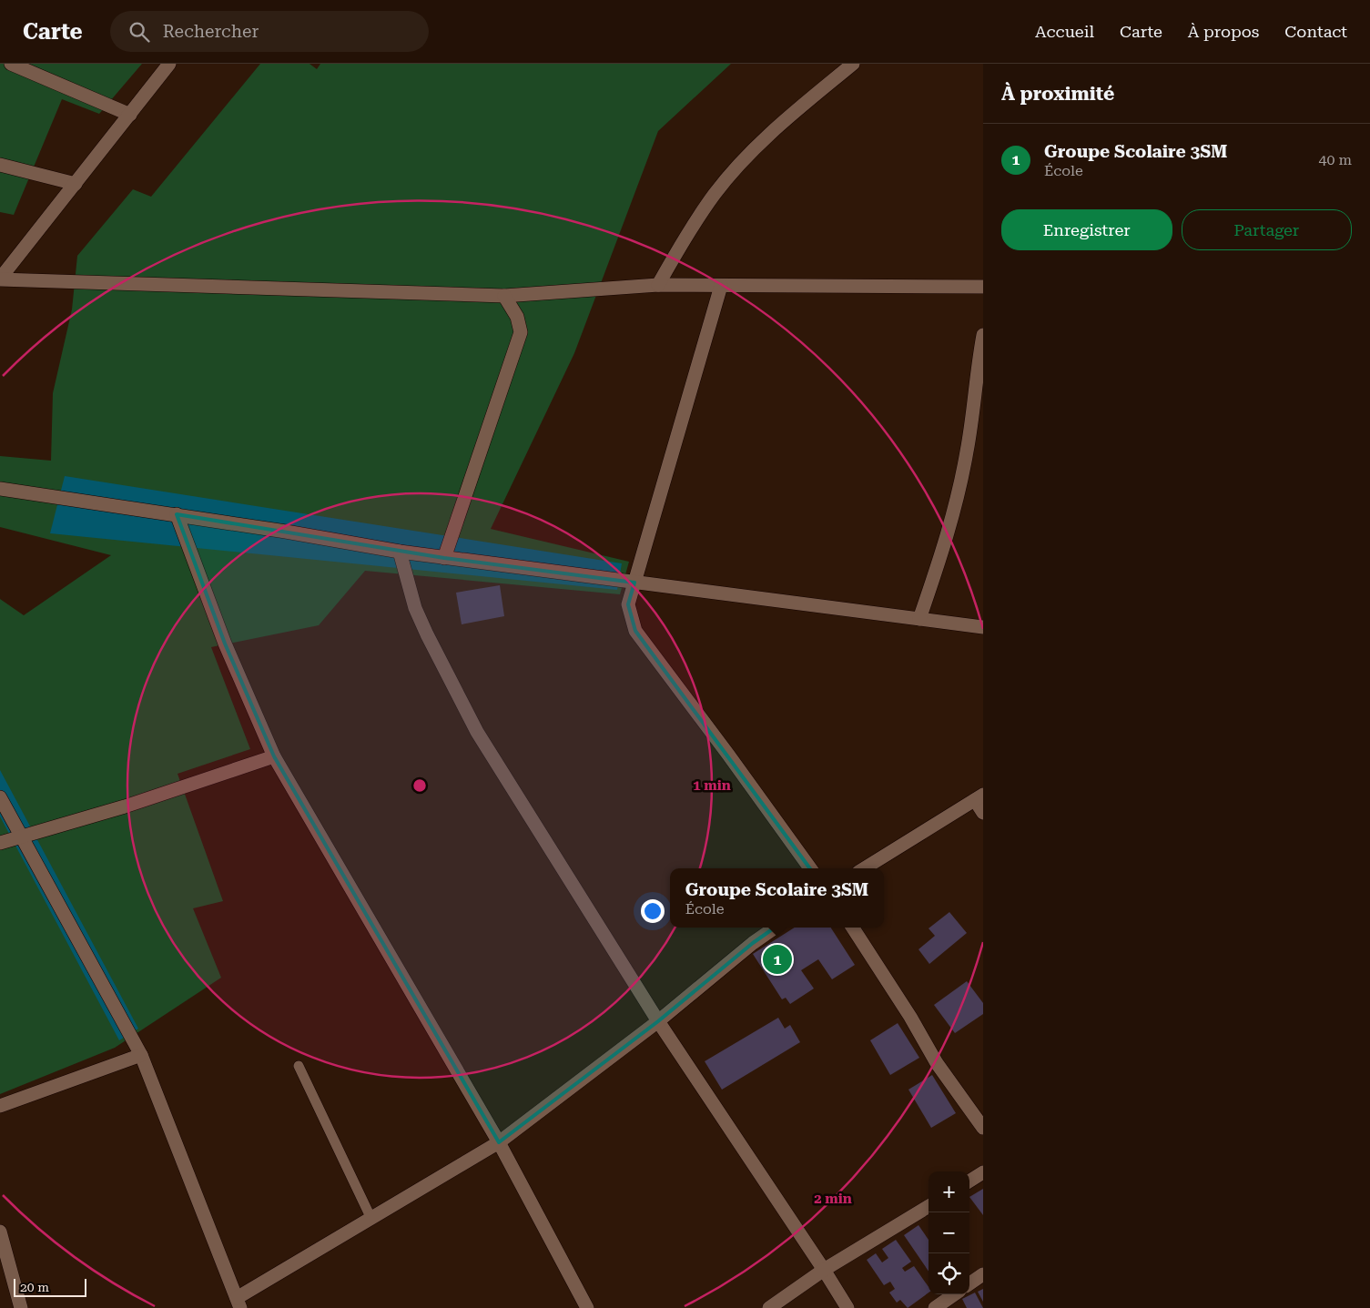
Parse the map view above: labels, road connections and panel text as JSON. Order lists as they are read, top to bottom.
{
  "scale_bar": "20 m",
  "page": {
    "header": "Carte",
    "search": "Rechercher",
    "nav": [
      "Accueil",
      "Carte",
      "À propos",
      "Contact"
    ],
    "heading": "À proximité",
    "list": [
      {
        "mark": "1",
        "name": "Groupe Scolaire 3SM",
        "note": "École",
        "value": "40 m"
      }
    ],
    "buttons": ["Enregistrer", "Partager"],
    "popup": ["Groupe Scolaire 3SM", "École"],
    "pins": "1",
    "map_buttons": ["+", "−"],
    "scale": "20 m"
  },
  "rings": ["1 min", "2 min"]
}
